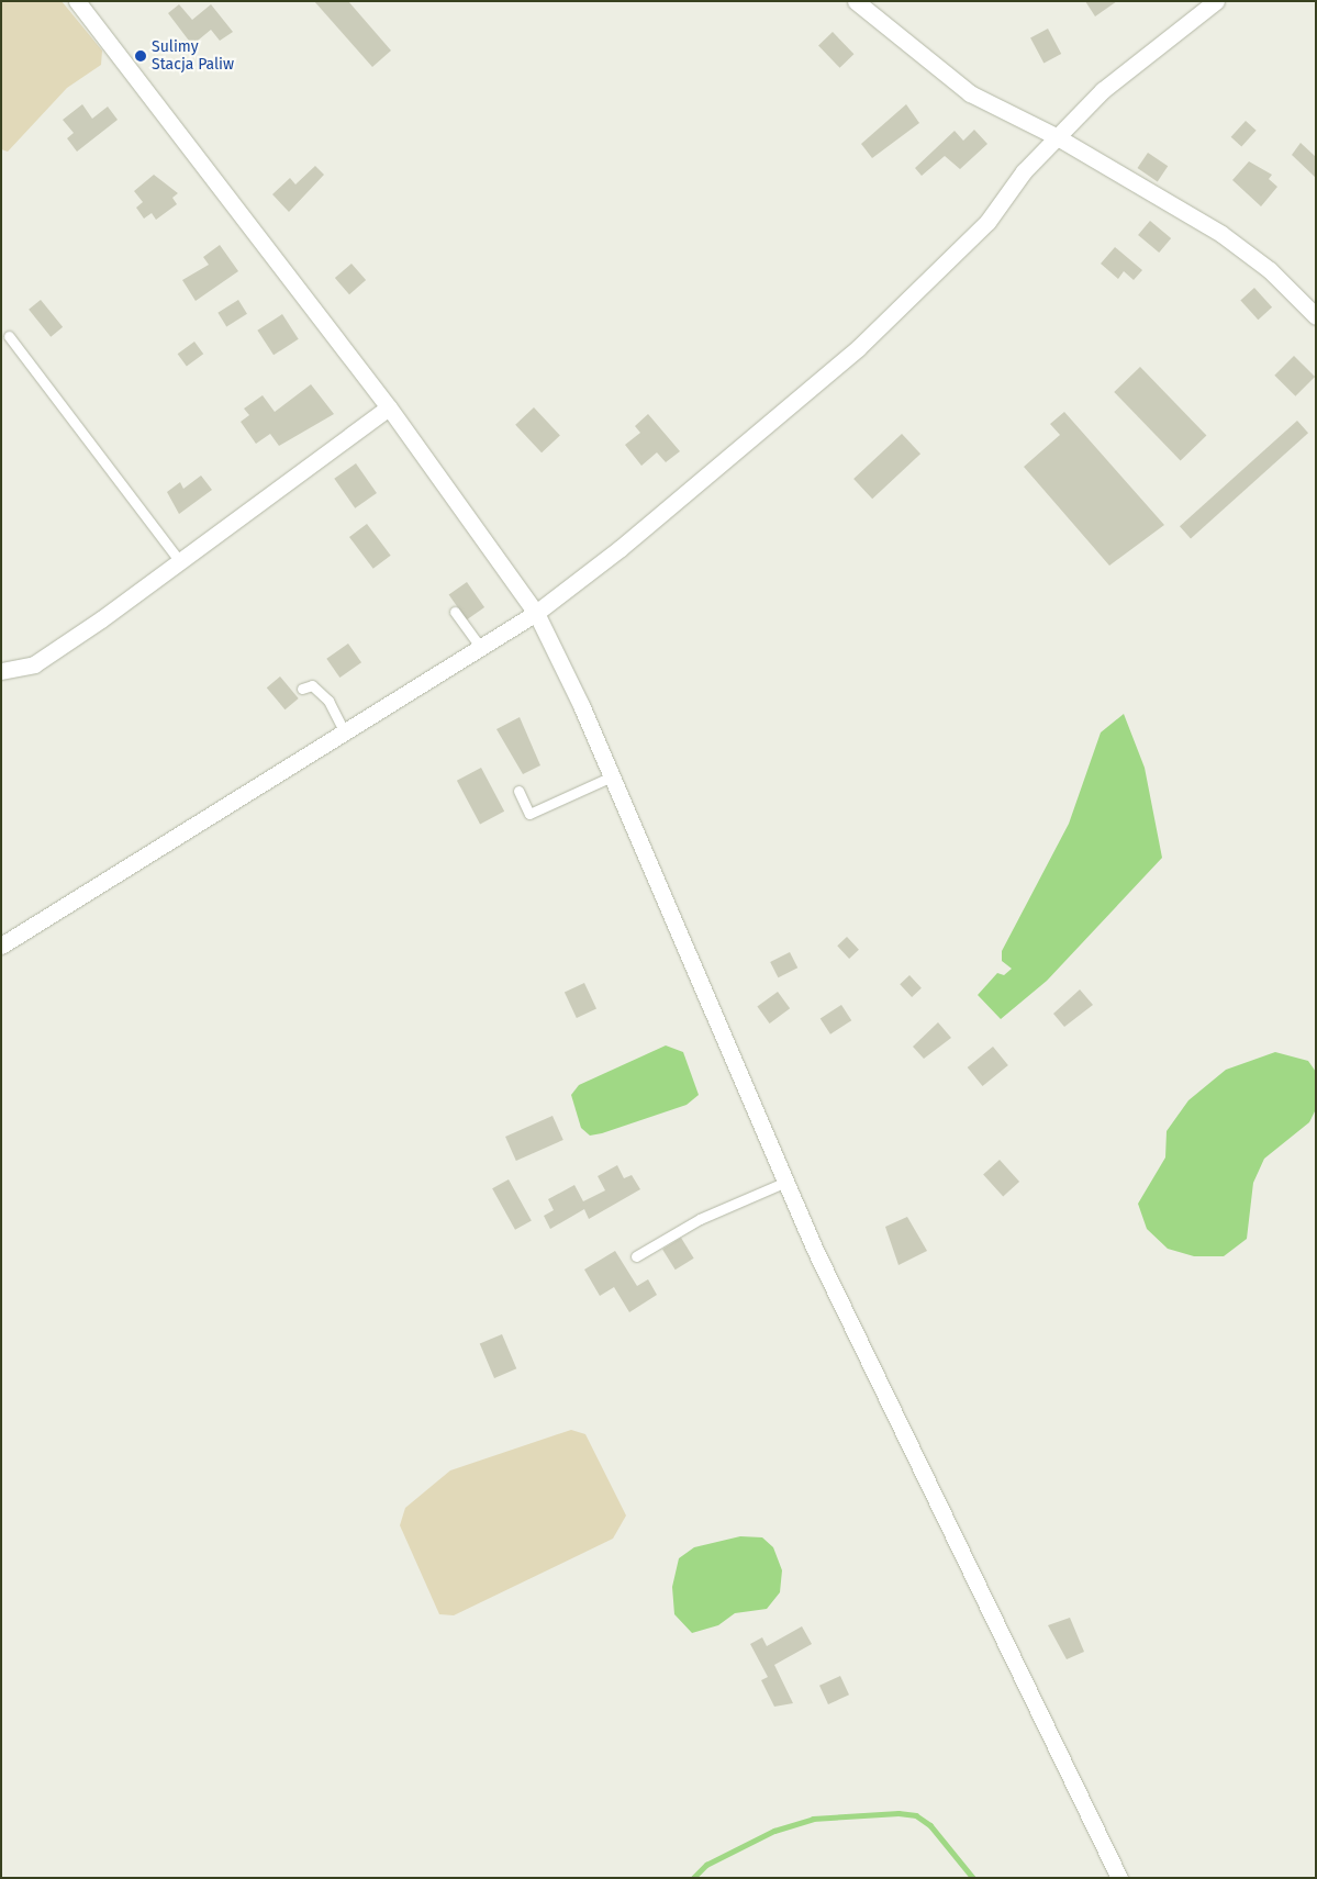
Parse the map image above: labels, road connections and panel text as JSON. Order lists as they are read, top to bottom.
{
  "places": ["Sulimy Stacja Paliw"]
}
